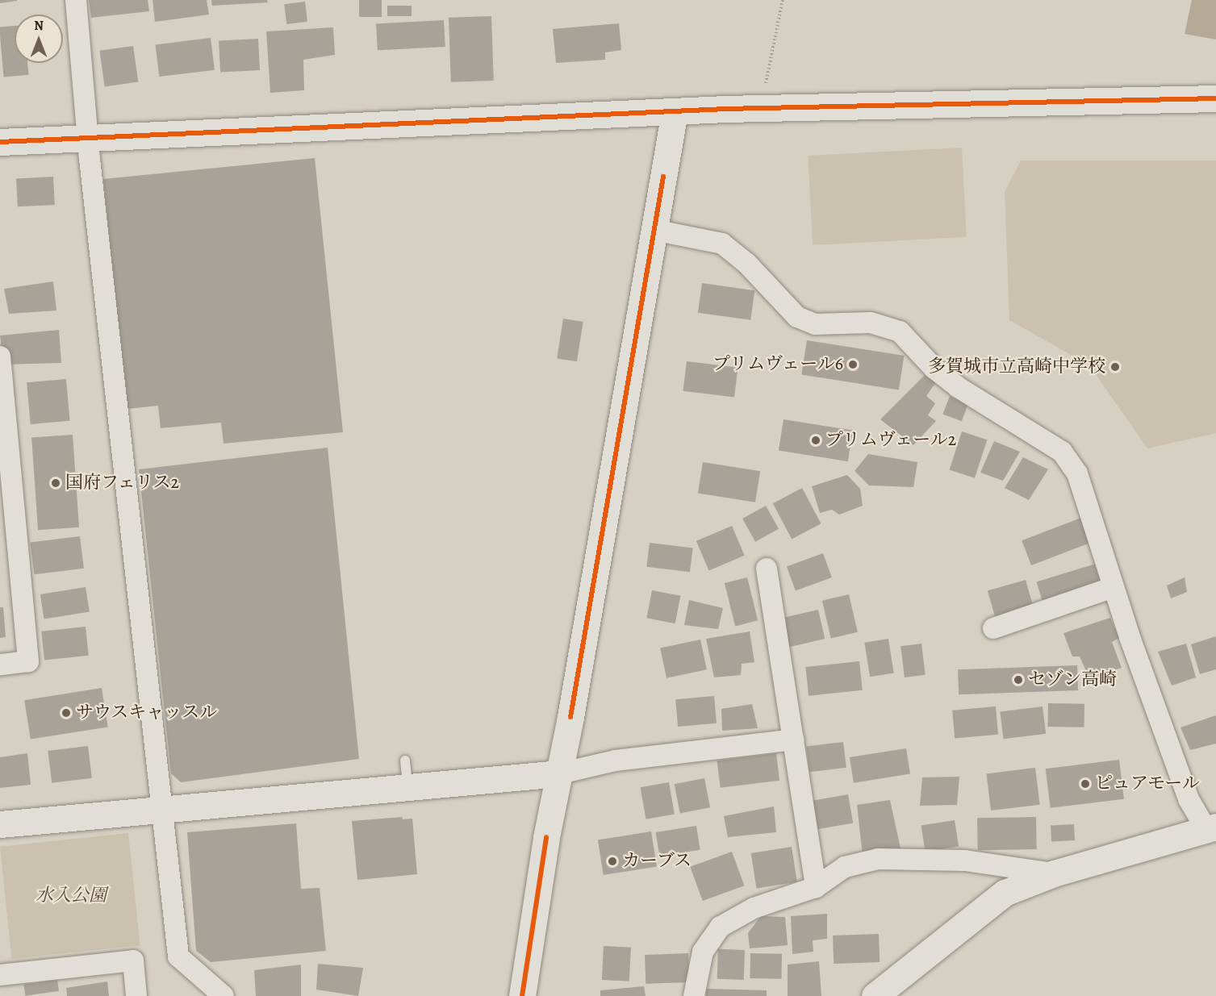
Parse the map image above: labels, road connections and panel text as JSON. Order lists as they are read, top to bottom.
{
  "parks": ["水入公園"],
  "places": [
    "プリムヴェール6",
    "多賀城市立高崎中学校",
    "プリムヴェール2",
    "国府フェリス2",
    "セゾン高崎",
    "サウスキャッスル",
    "ピュアモール",
    "カーブス"
  ],
  "north": "top"
}
